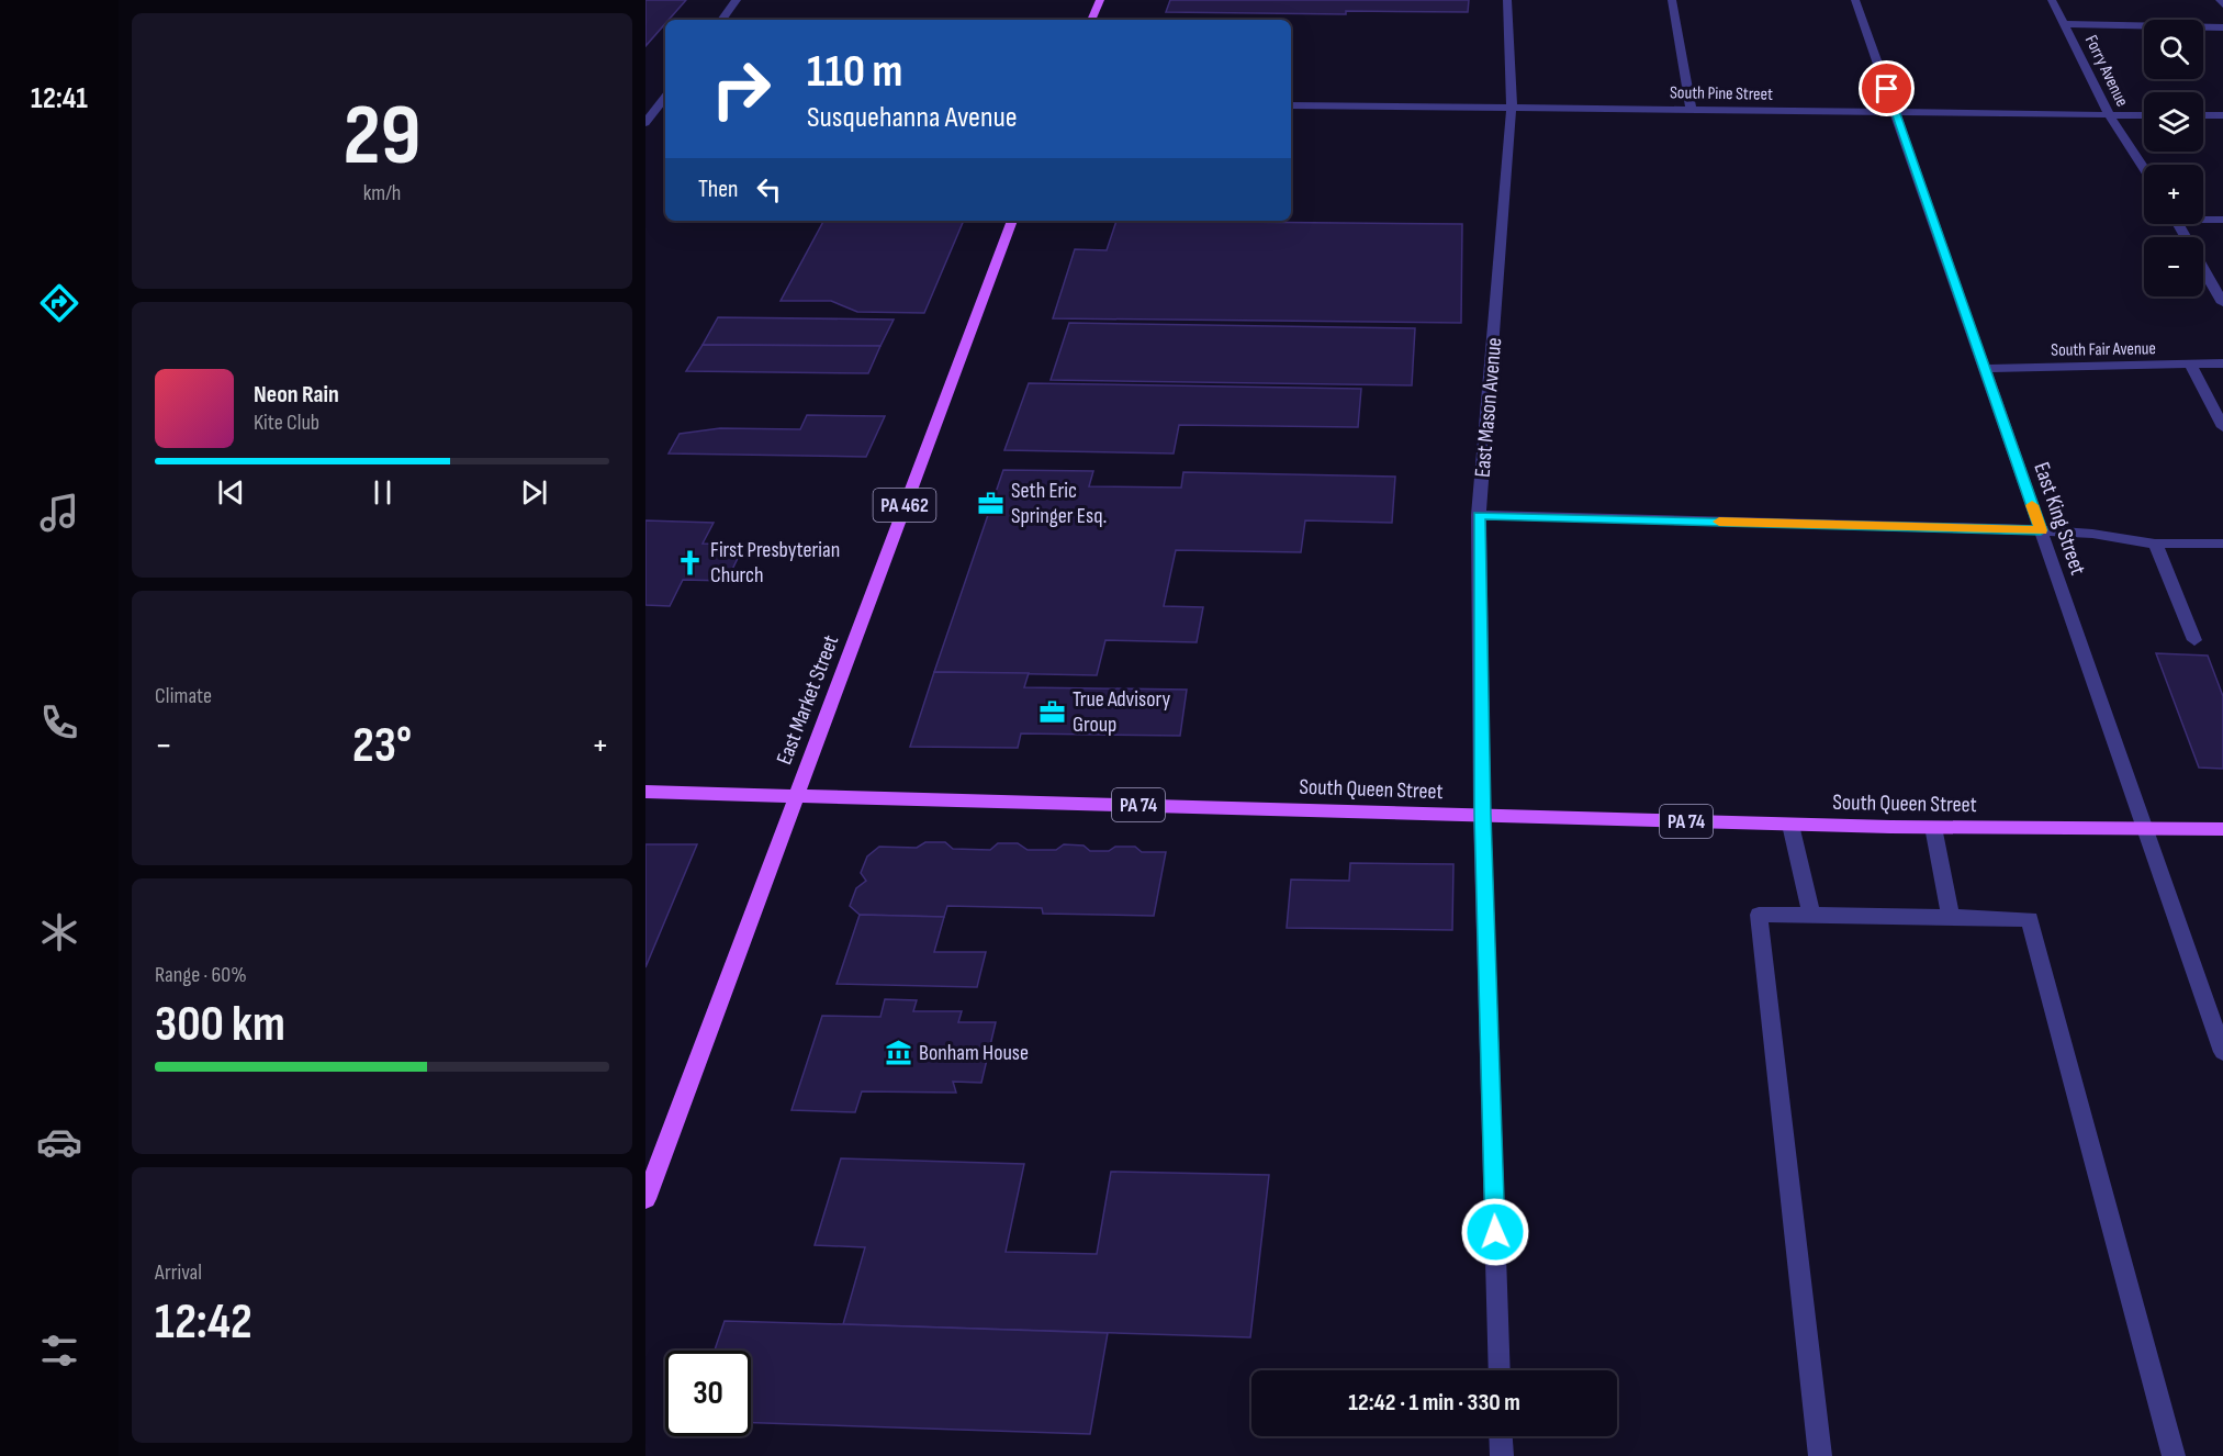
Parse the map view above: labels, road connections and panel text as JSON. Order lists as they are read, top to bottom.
{
  "streets": {
    "main road": [
      "PA 462",
      "East Market Street",
      "South Queen Street",
      "PA 74"
    ],
    "street": [
      "Forry Avenue",
      "South Pine Street",
      "South Fair Avenue",
      "East Mason Avenue",
      "East King Street"
    ]
  },
  "crossings": [
    ["Forry Avenue", "South Pine Street"],
    ["South Pine Street", "East Mason Avenue"],
    ["South Pine Street", "East King Street"],
    ["South Fair Avenue", "East King Street"],
    ["East Mason Avenue", "South Queen Street"],
    ["East King Street", "South Queen Street"],
    ["East Market Street", "South Queen Street"],
    ["East Market Street", "PA 74"],
    ["South Queen Street", "PA 74"]
  ],
  "places": {
    "office": ["Seth Eric Springer Esq.", "True Advisory Group"],
    "church": ["First Presbyterian Church"],
    "museum": ["Bonham House"]
  },
  "page": {
    "tabs": "12:41",
    "tile": [
      ["29", "km/h"],
      "Climate",
      ["Range · 60%", "300 km"],
      ["Arrival", "12:42"]
    ],
    "map_buttons": ["+", "−"],
    "turn": ["110 m", "Susquehanna Avenue"],
    "then": "Then",
    "song": ["Neon Rain", "Kite Club"],
    "heat": ["−", "23°", "+"],
    "limit": "30",
    "trip": "12:42 · 1 min · 330 m"
  }
}
